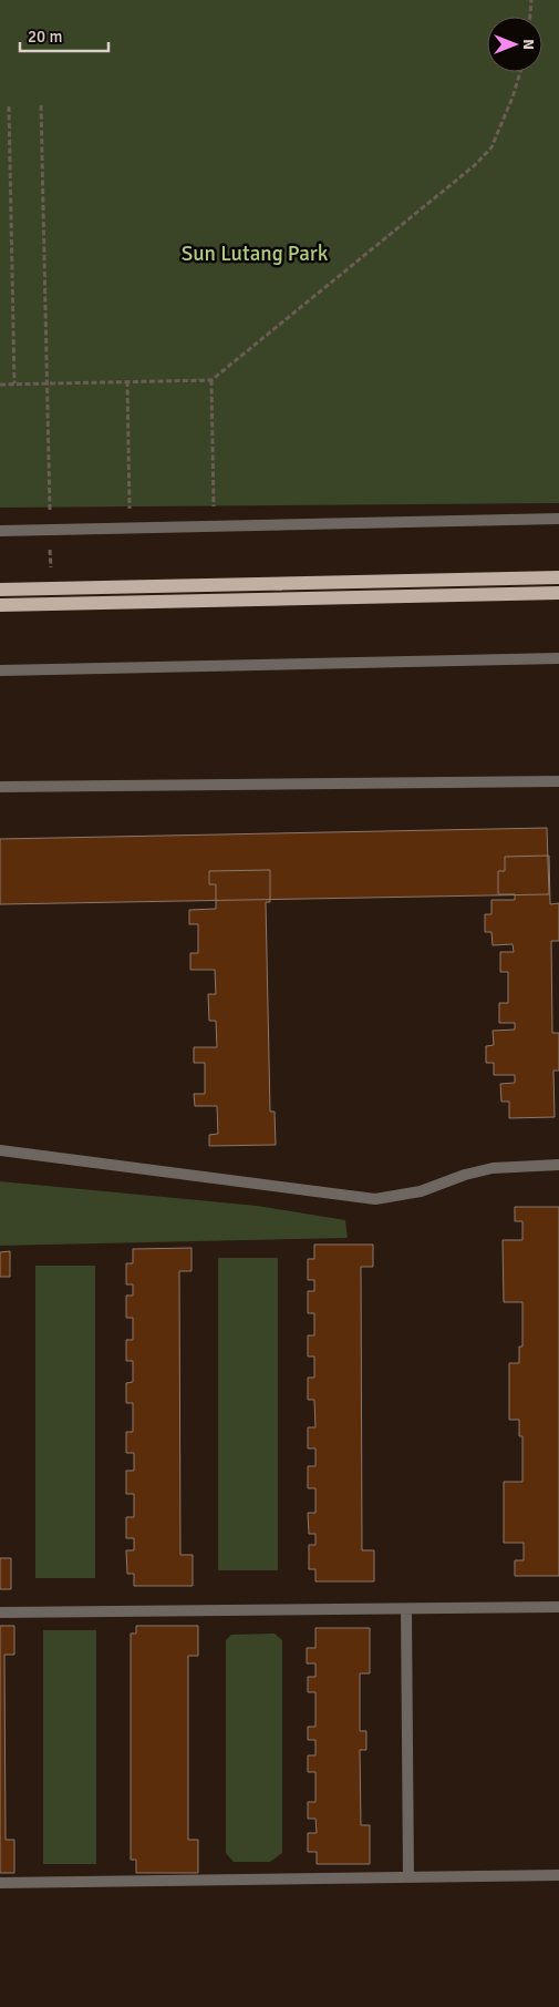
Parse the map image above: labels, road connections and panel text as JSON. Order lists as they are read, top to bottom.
{
  "parks": ["Sun Lutang Park"],
  "scale_bar": "20 m",
  "north": "right"
}
